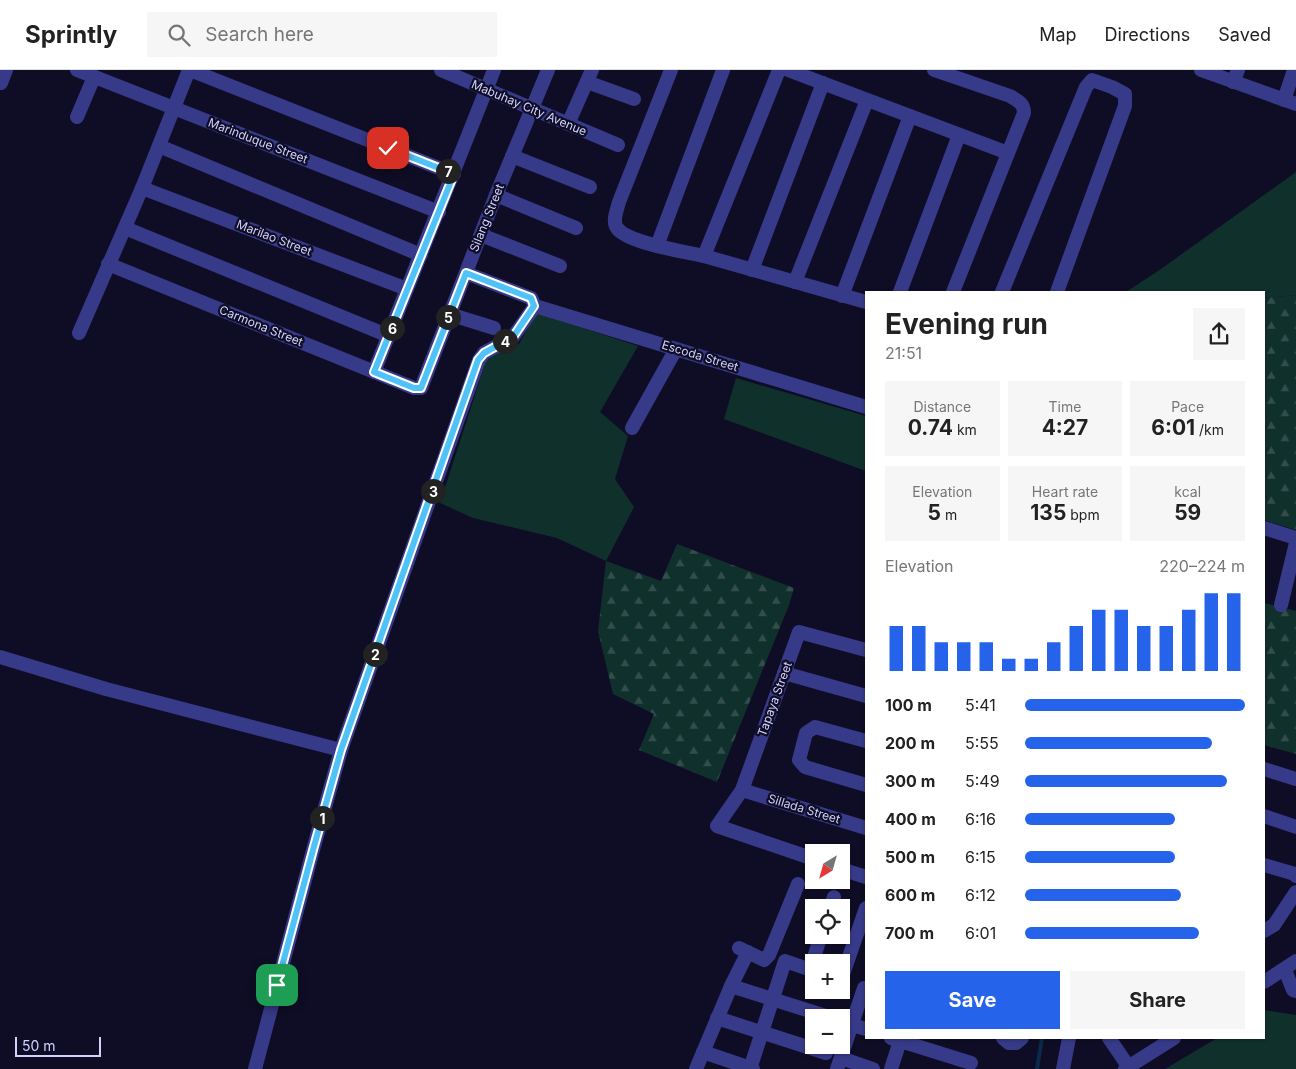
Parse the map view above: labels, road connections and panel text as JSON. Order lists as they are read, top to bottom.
{
  "streets": {
    "street": [
      "Mabuhay City Avenue",
      "Marinduque Street",
      "Silang Street",
      "Marilao Street",
      "Carmona Street",
      "Escoda Street",
      "Tapaya Street",
      "Sillada Street"
    ]
  },
  "crossings": [
    ["Mabuhay City Avenue", "Silang Street"],
    ["Silang Street", "Carmona Street"],
    ["Tapaya Street", "Sillada Street"]
  ],
  "scale_bar": "50 m",
  "north": "bottom left",
  "page": {
    "header": "Sprintly",
    "search": "Search here",
    "nav": ["Map", "Directions", "Saved"],
    "pins": [
      "7",
      "5",
      "6",
      "4",
      "3",
      "2",
      "1"
    ],
    "heading": ["Evening run", "21:51"],
    "stats": [
      ["Distance", "0.74 km"],
      ["Time", "4:27"],
      ["Pace", "6:01 /km"],
      ["Elevation", "5 m"],
      ["Heart rate", "135 bpm"],
      ["kcal", "59"]
    ],
    "chart": ["Elevation", "220–224 m"],
    "list": [
      {
        "name": "100 m",
        "note": "5:41"
      },
      {
        "name": "200 m",
        "note": "5:55"
      },
      {
        "name": "300 m",
        "note": "5:49"
      },
      {
        "name": "400 m",
        "note": "6:16"
      },
      {
        "name": "500 m",
        "note": "6:15"
      },
      {
        "name": "600 m",
        "note": "6:12"
      },
      {
        "name": "700 m",
        "note": "6:01"
      }
    ],
    "map_buttons": ["+", "−"],
    "buttons": ["Save", "Share"],
    "scale": "50 m"
  }
}
